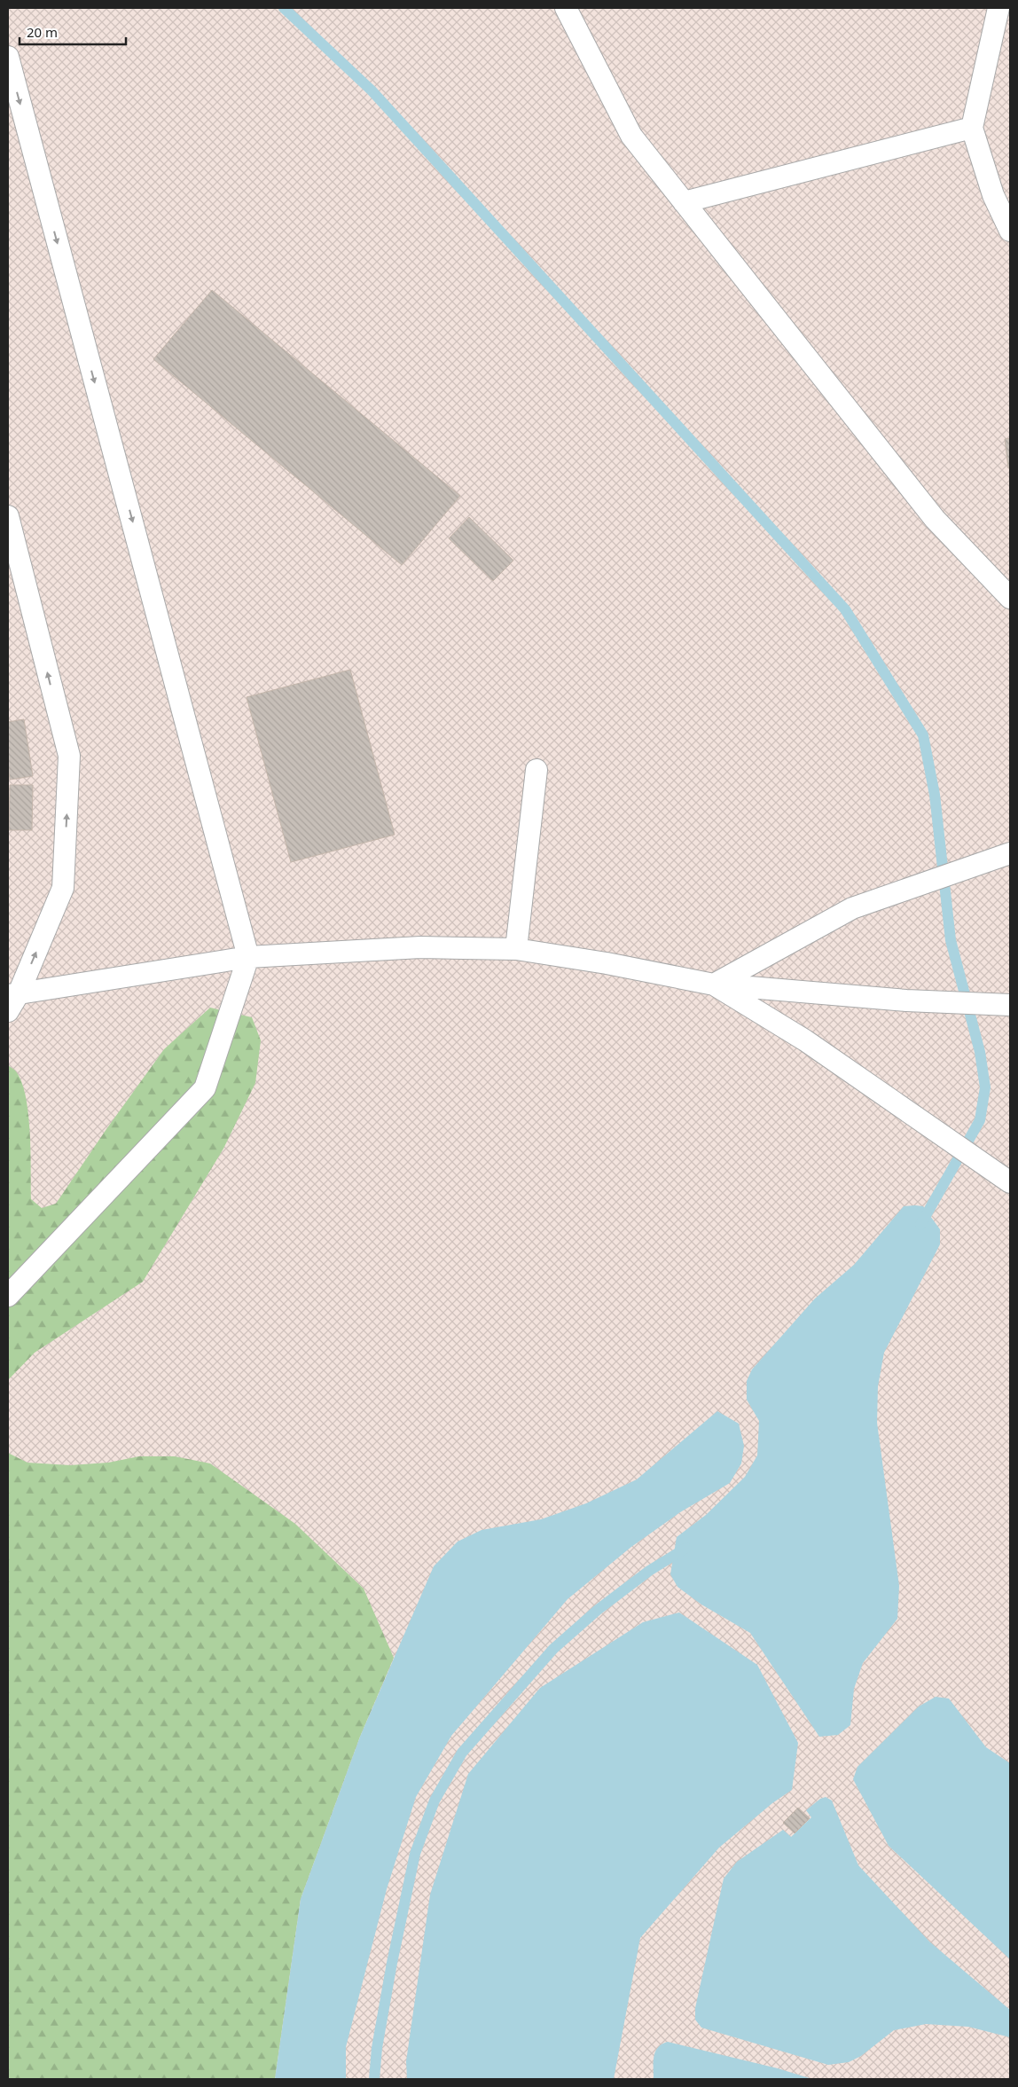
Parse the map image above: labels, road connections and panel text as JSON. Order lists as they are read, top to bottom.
{
  "scale_bar": "20 m"
}
